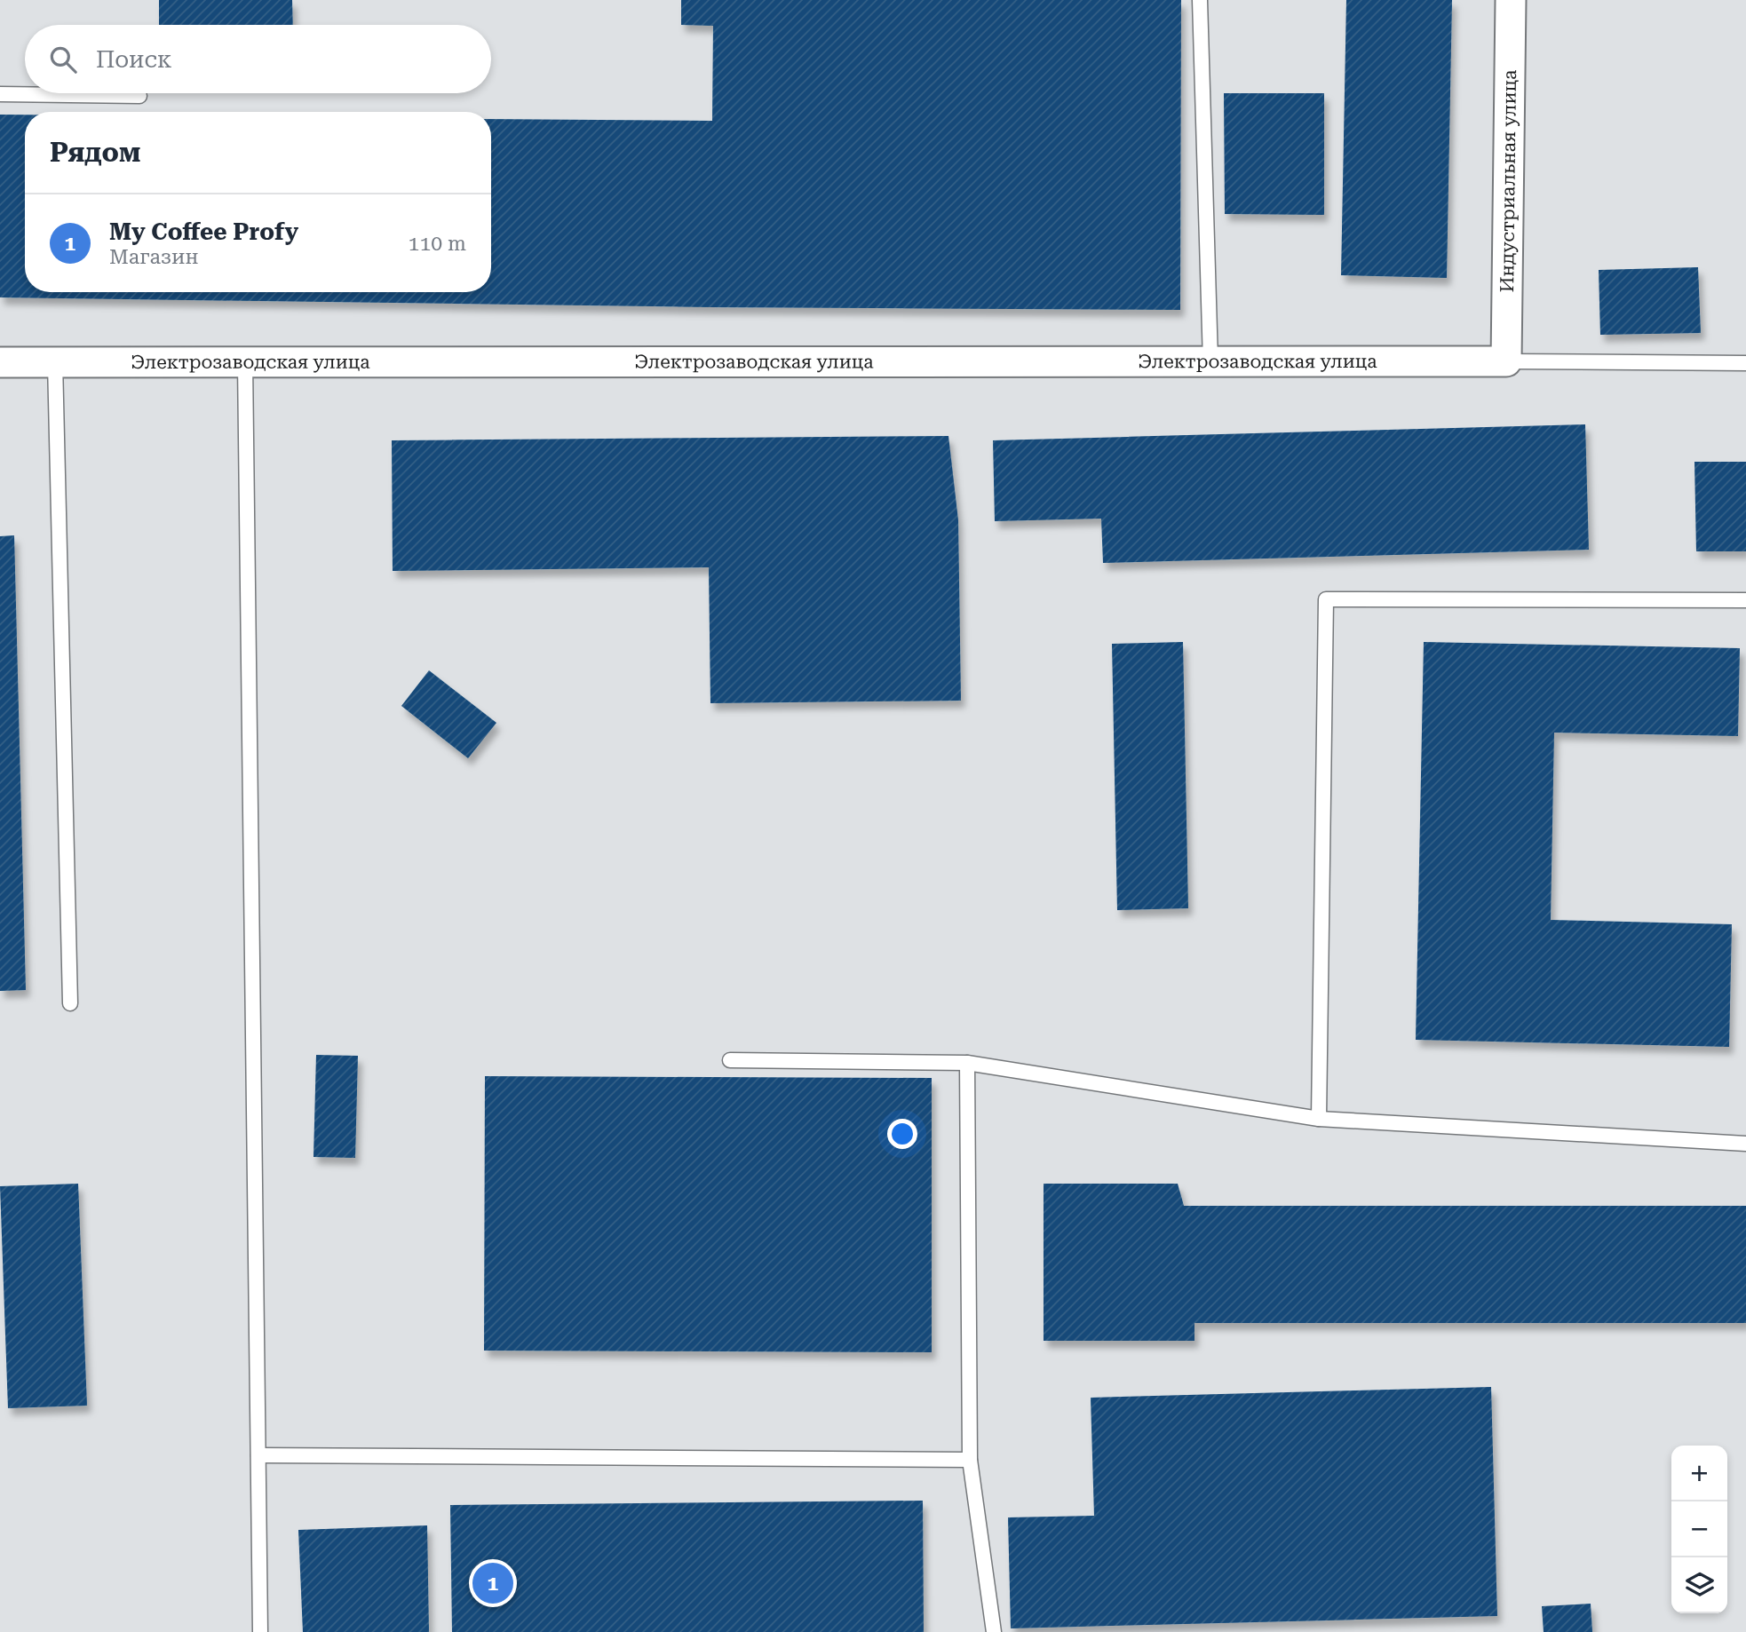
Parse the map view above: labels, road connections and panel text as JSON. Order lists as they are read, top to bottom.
{
  "streets": {
    "street": ["Индустриальная улица", "Электрозаводская улица"]
  },
  "crossings": [
    ["Индустриальная улица", "Электрозаводская улица"]
  ],
  "page": {
    "search": "Поиск",
    "heading": "Рядом",
    "list": [
      {
        "mark": "1",
        "name": "My Coffee Profy",
        "note": "Магазин",
        "value": "110 m"
      }
    ],
    "map_buttons": ["+", "−"],
    "pins": "1"
  }
}
